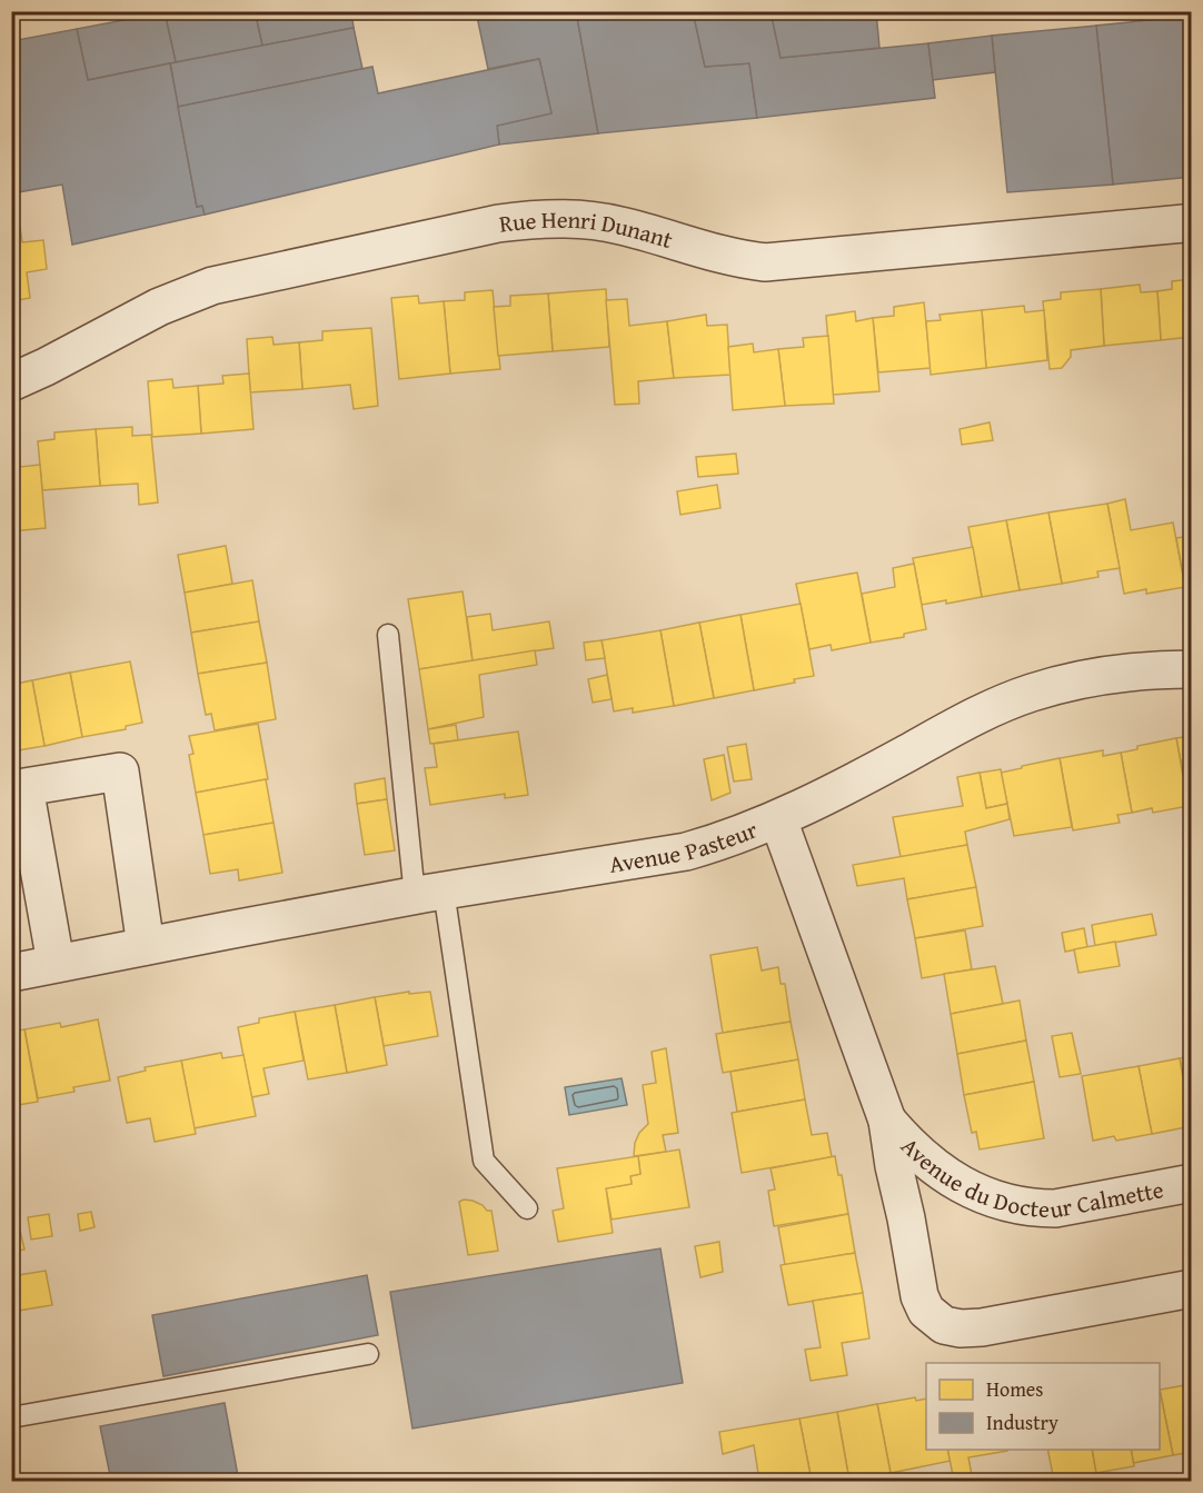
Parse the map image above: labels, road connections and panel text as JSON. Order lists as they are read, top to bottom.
{
  "streets": {
    "street": ["Rue Henri Dunant", "Avenue Pasteur", "Avenue du Docteur Calmette"]
  },
  "crossings": [
    ["Avenue Pasteur", "Avenue du Docteur Calmette"]
  ],
  "legend": ["Homes", "Industry"]
}
